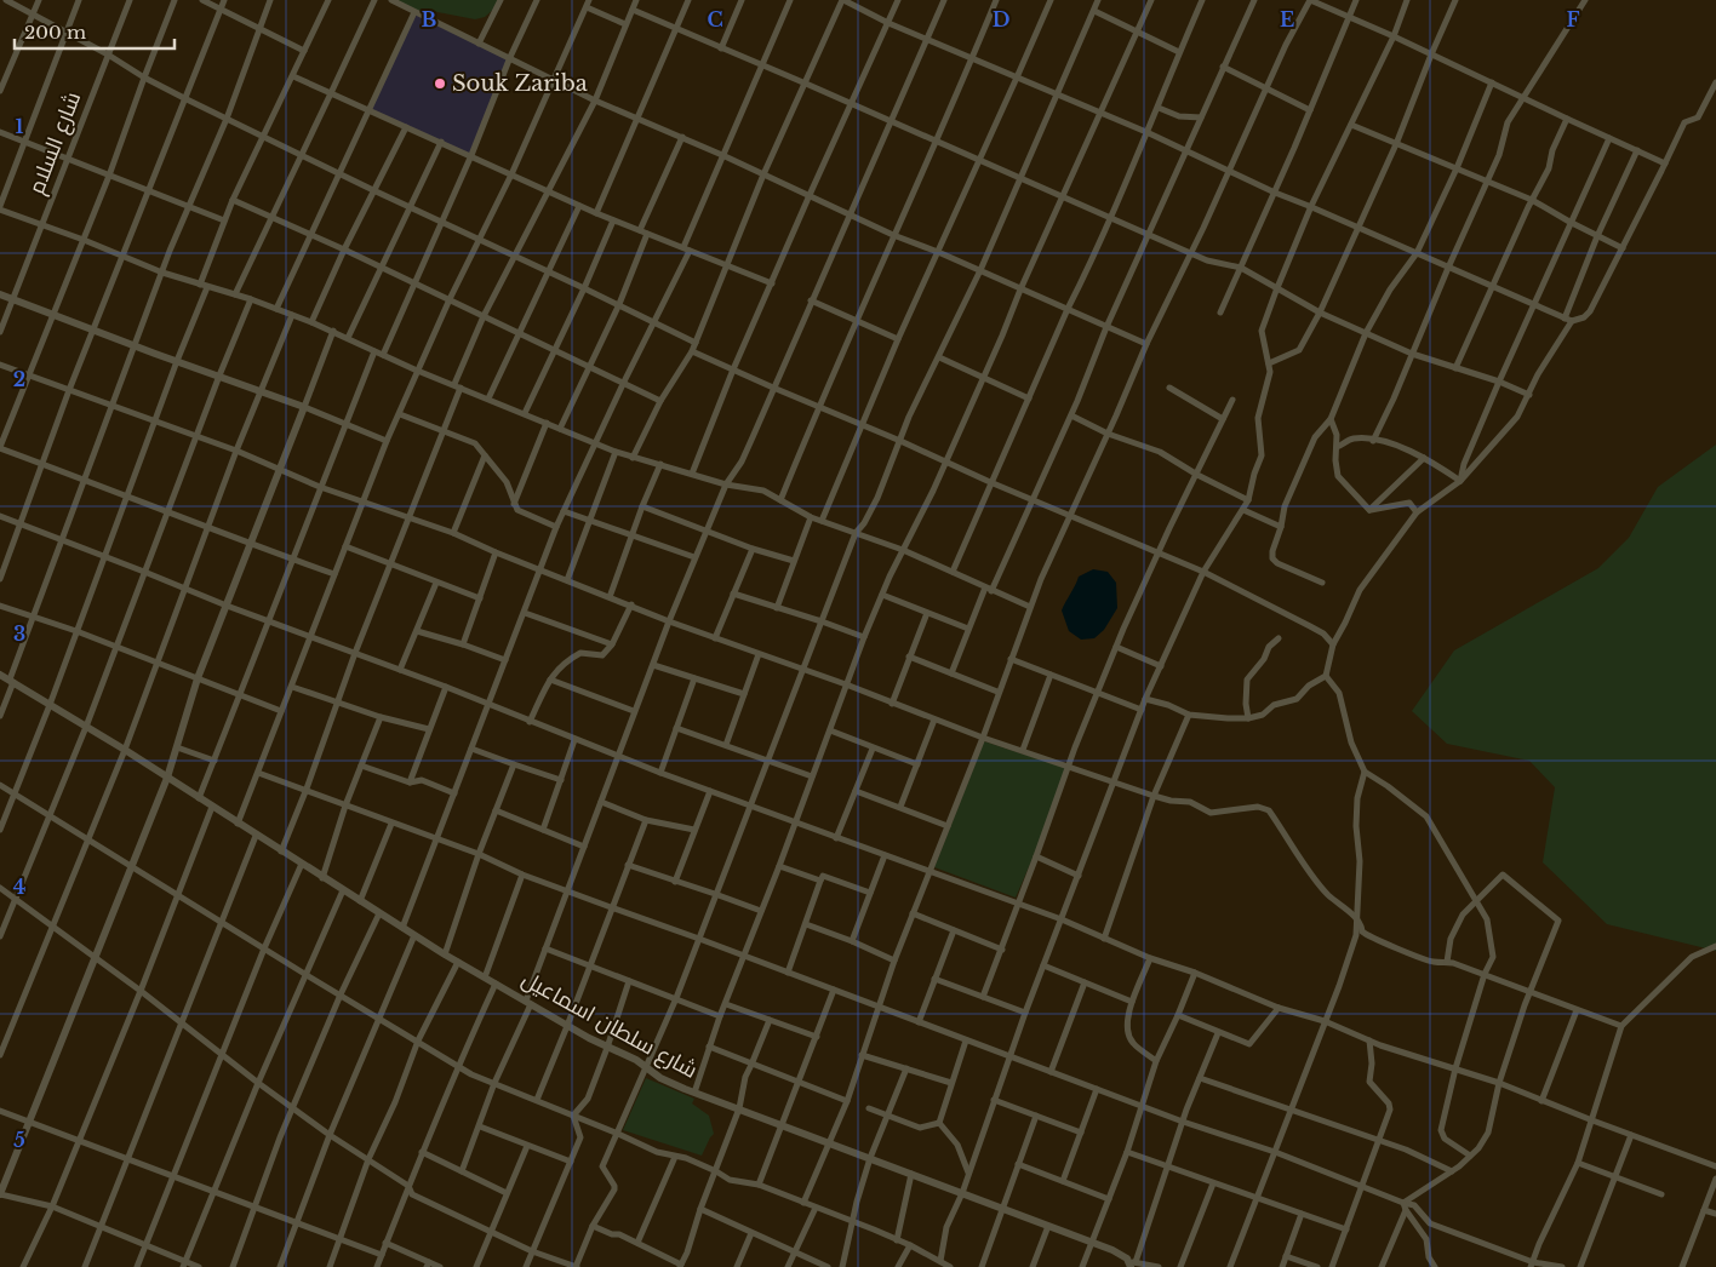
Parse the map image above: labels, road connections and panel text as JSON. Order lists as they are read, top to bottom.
{
  "streets": {
    "street": ["شارع السلام", "شارع سلطان اسماعيل"]
  },
  "places": ["Souk Zariba"],
  "scale_bar": "200 m",
  "grid": {
    "columns": [
      "B",
      "C",
      "D",
      "E",
      "F"
    ],
    "rows": [
      "1",
      "2",
      "3",
      "4",
      "5"
    ]
  }
}
